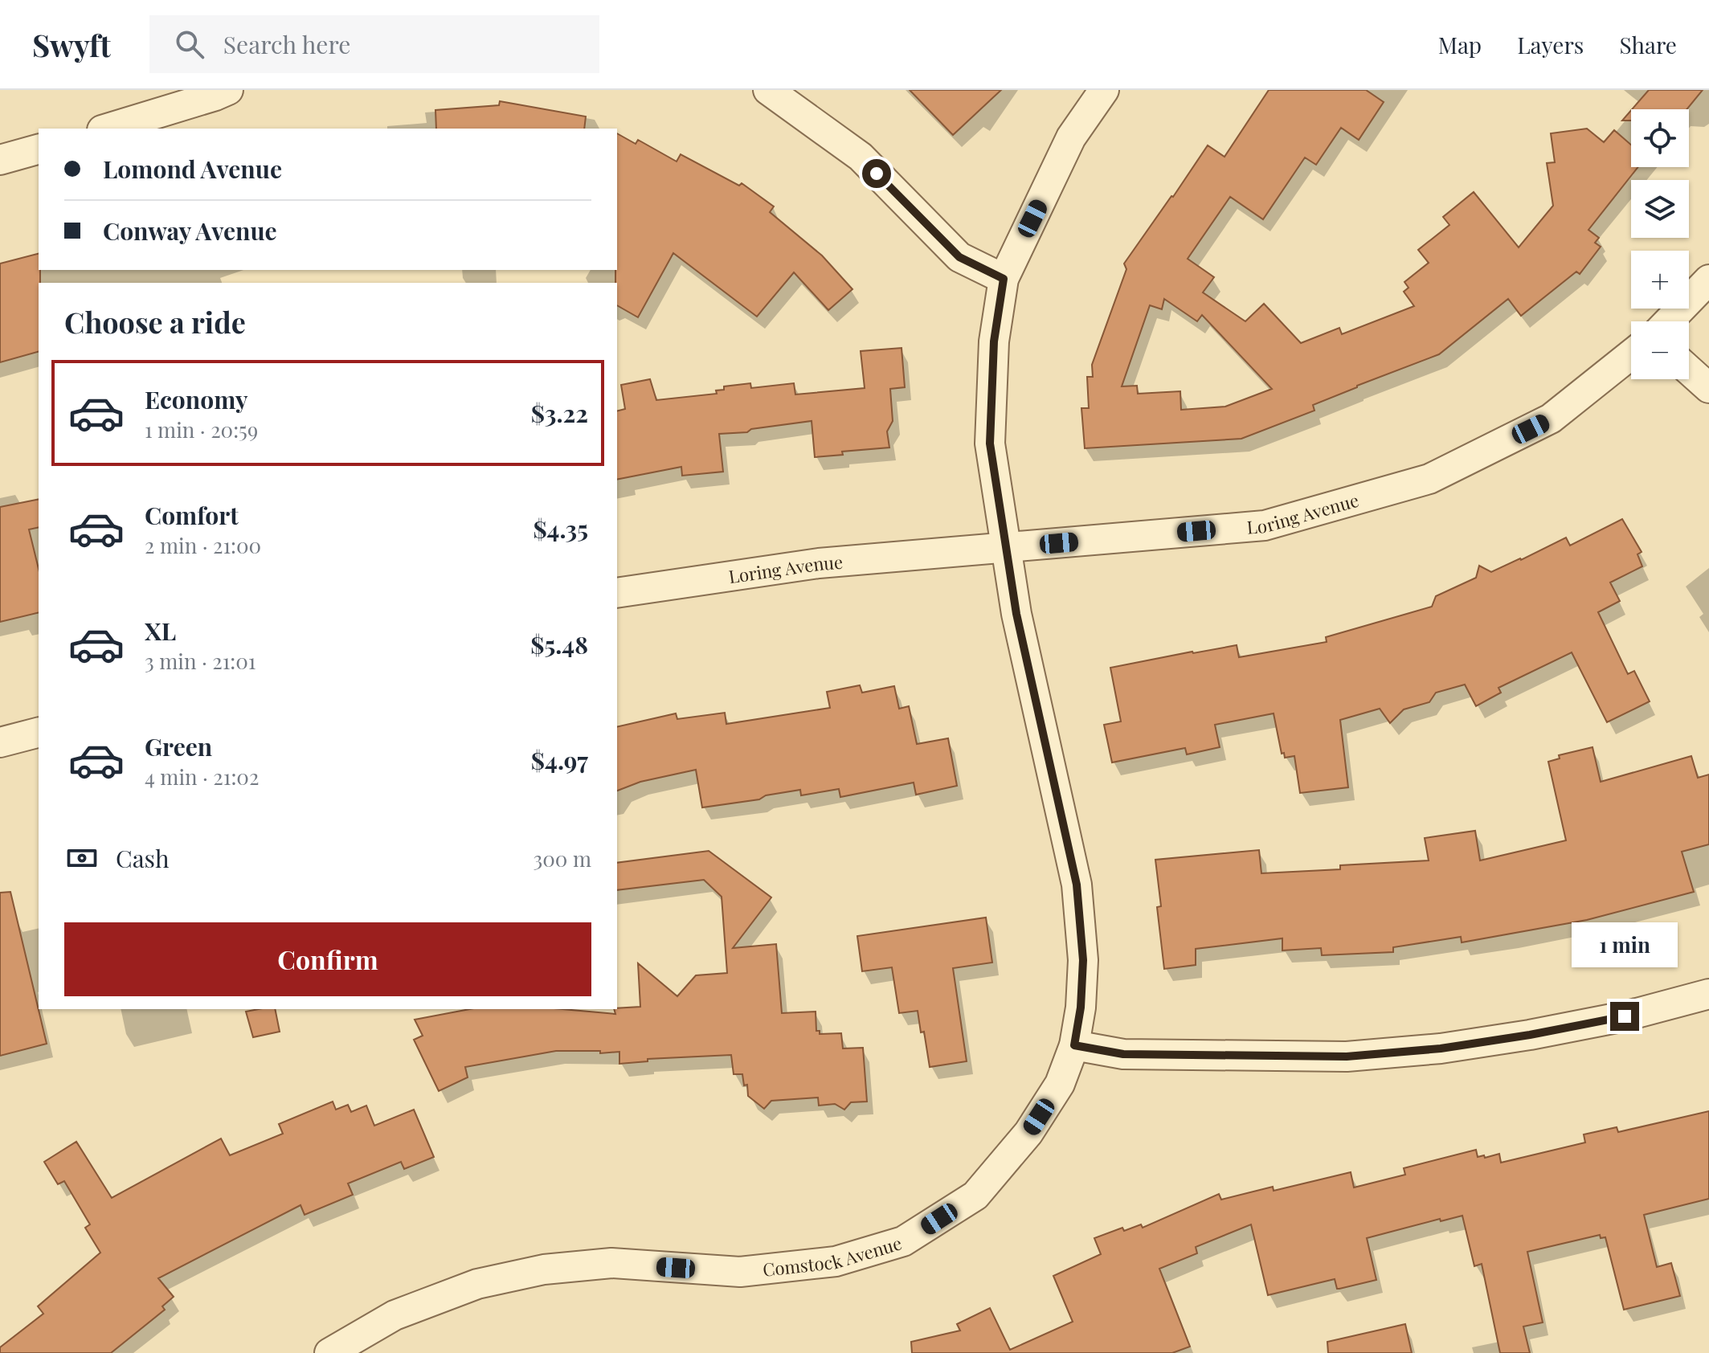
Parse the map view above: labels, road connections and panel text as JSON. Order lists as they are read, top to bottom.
{
  "streets": {
    "street": ["Loring Avenue", "Comstock Avenue"]
  },
  "crossings": [
    ["Loring Avenue", "Comstock Avenue"]
  ],
  "page": {
    "header": "Swyft",
    "search": "Search here",
    "nav": ["Map", "Layers", "Share"],
    "map_buttons": ["+", "−"],
    "banner": ["Lomond Avenue", "Conway Avenue"],
    "heading": "Choose a ride",
    "list": [
      {
        "name": "Economy",
        "note": "1 min · 20:59",
        "value": "$3.22"
      },
      {
        "name": "Comfort",
        "note": "2 min · 21:00",
        "value": "$4.35"
      },
      {
        "name": "XL",
        "note": "3 min · 21:01",
        "value": "$5.48"
      },
      {
        "name": "Green",
        "note": "4 min · 21:02",
        "value": "$4.97"
      }
    ],
    "pay": ["Cash", "300 m"],
    "buttons": "Confirm",
    "bubble": "1 min"
  }
}
